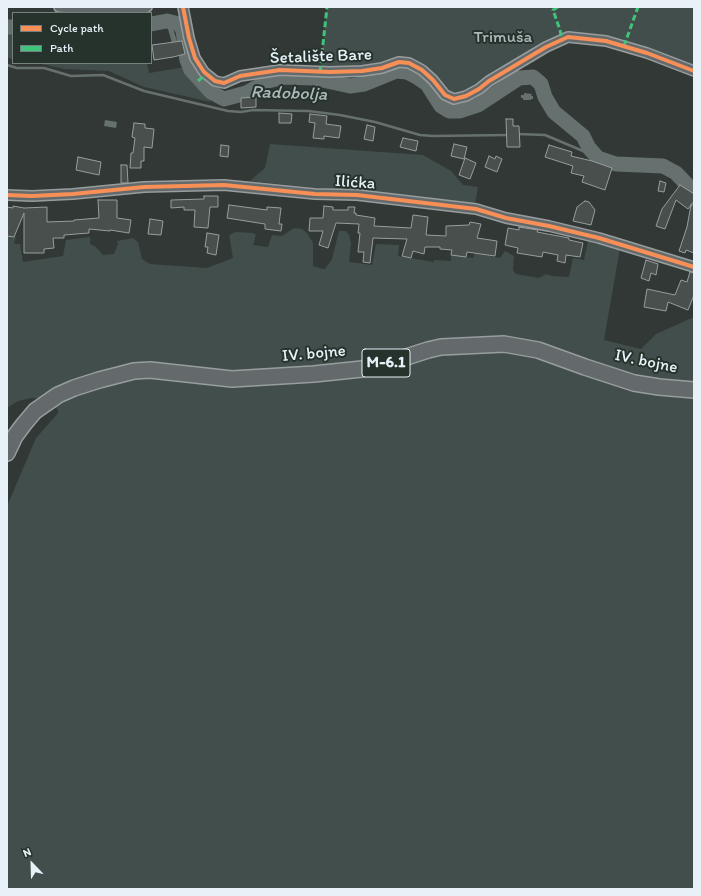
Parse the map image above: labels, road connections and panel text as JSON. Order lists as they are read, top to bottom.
{
  "streets": {
    "main road": ["IV. bojne", "M-6.1"],
    "street": ["Šetalište Bare", "Ilićka"]
  },
  "water": ["Radobolja"],
  "parks": ["Trimuša"],
  "legend": ["Cycle path", "Path"],
  "north": "top left"
}
